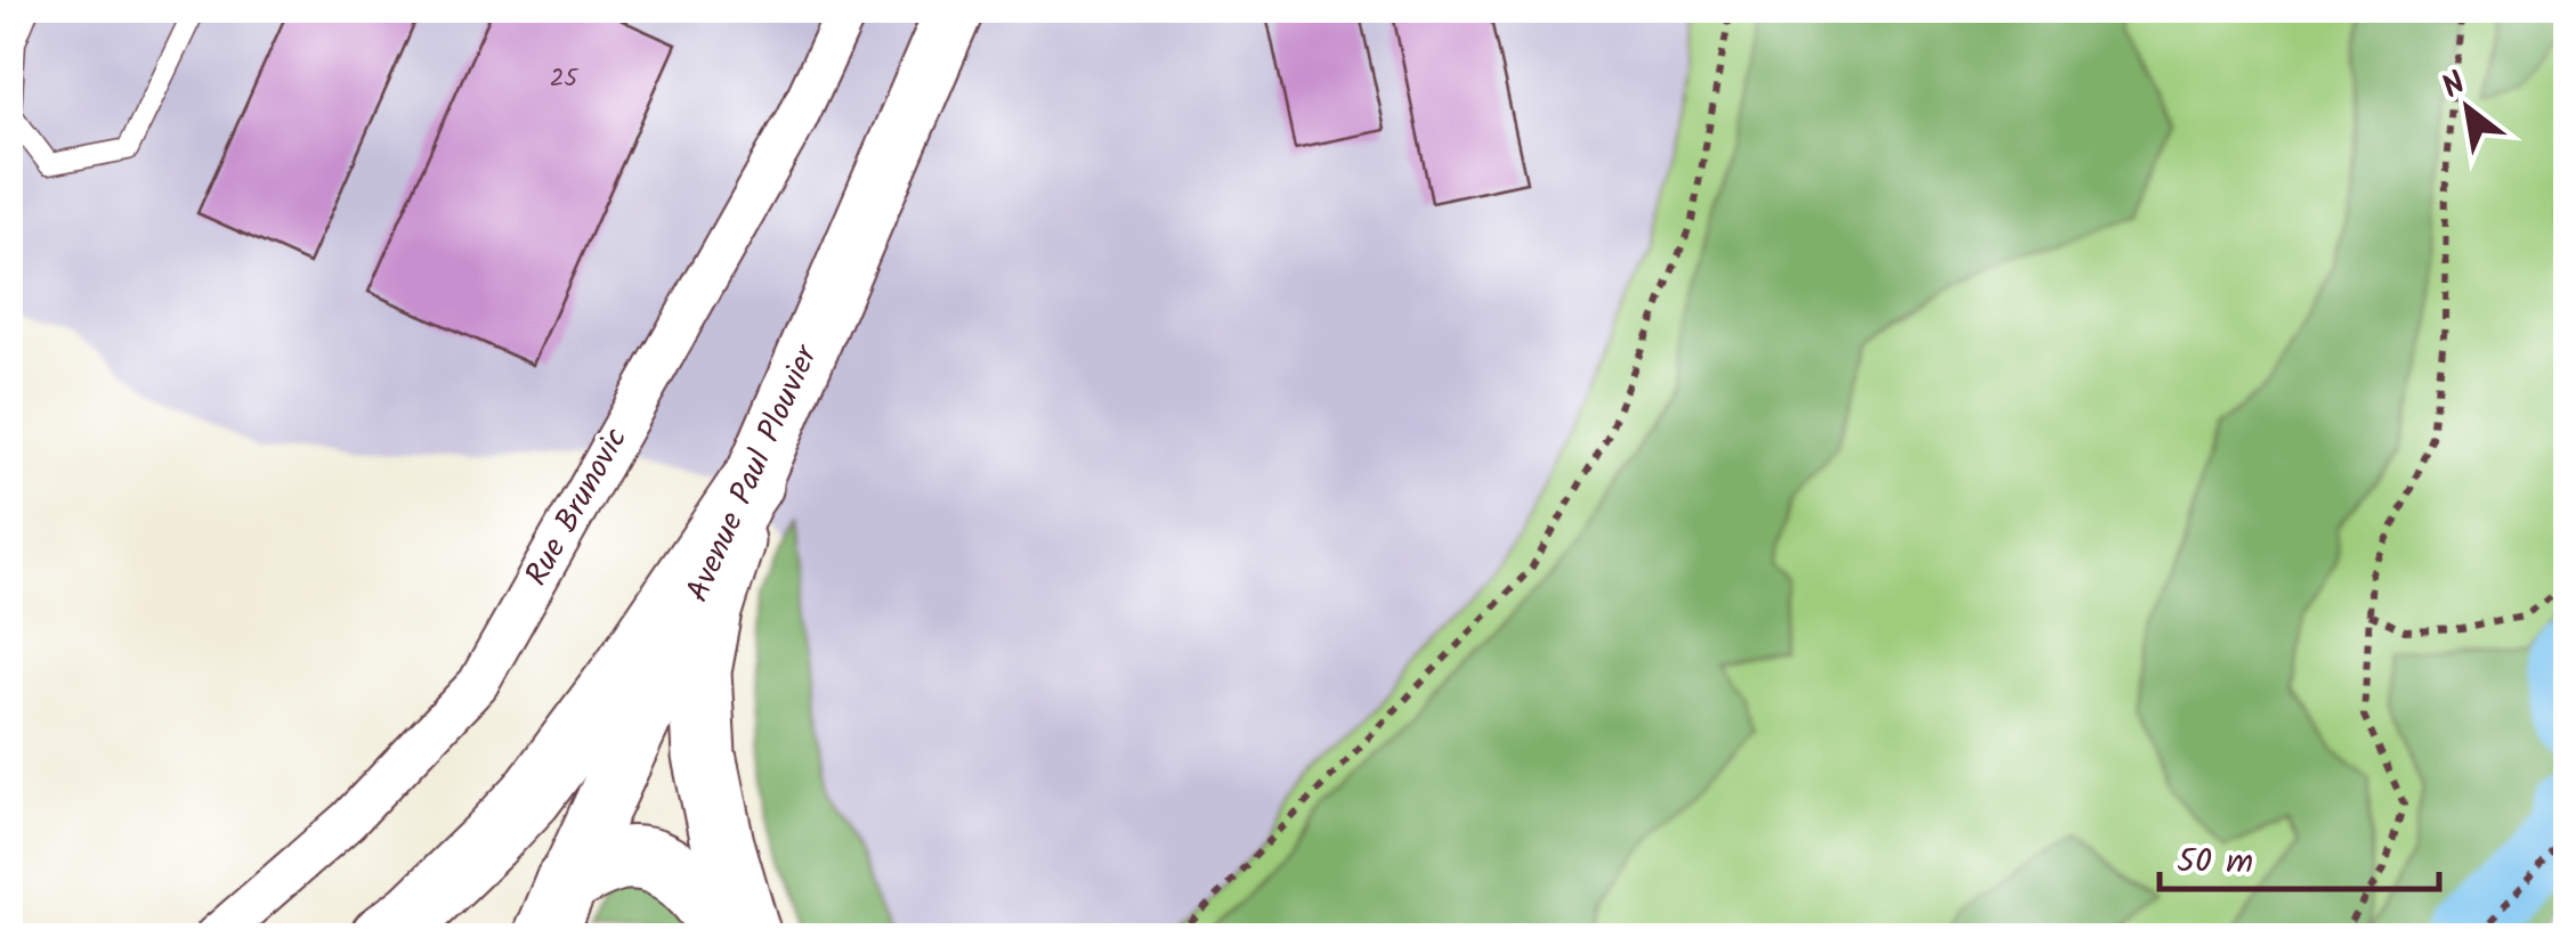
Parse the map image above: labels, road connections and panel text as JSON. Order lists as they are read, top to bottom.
{
  "streets": {
    "main road": ["Avenue Paul Plouvier"],
    "street": ["Rue Brunovic"]
  },
  "house_numbers": ["25"],
  "scale_bar": "50 m",
  "north": "top left"
}
